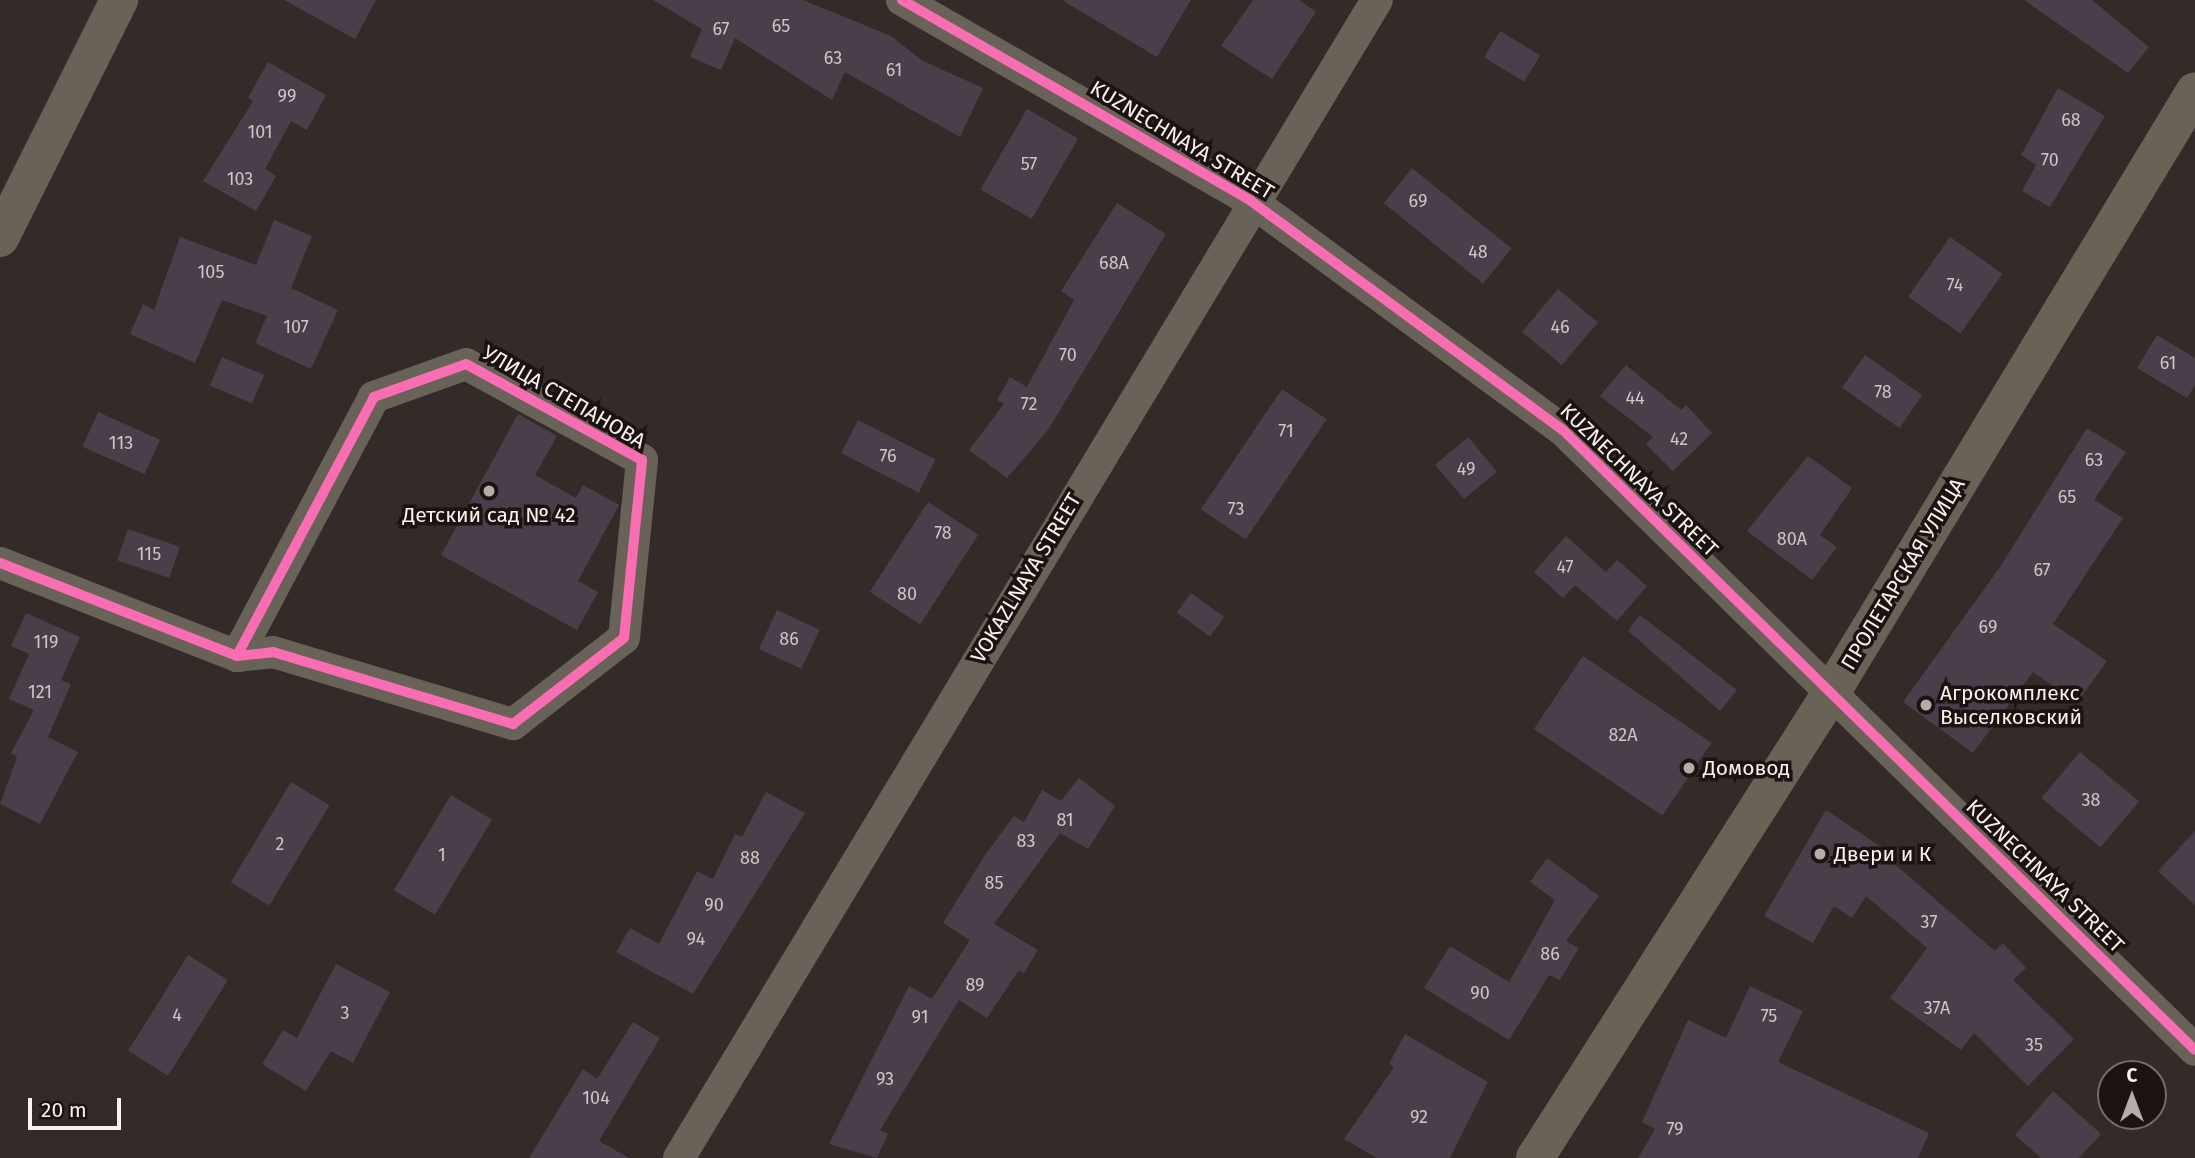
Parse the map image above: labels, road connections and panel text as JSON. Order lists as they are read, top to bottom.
{
  "streets": {
    "main road": ["ПРОЛЕТАРСКАЯ УЛИЦА"],
    "street": ["KUZNECHNAYA STREET", "УЛИЦА СТЕПАНОВА", "VOKAZLNAYA STREET"]
  },
  "crossings": [
    ["KUZNECHNAYA STREET", "ПРОЛЕТАРСКАЯ УЛИЦА"],
    ["KUZNECHNAYA STREET", "VOKAZLNAYA STREET"]
  ],
  "places": [
    "Детский сад № 42",
    "Агрокомплекс Выселковский",
    "Домовод",
    "Двери и К"
  ],
  "house_numbers": [
    "65",
    "67",
    "63",
    "61",
    "99",
    "68",
    "101",
    "70",
    "57",
    "103",
    "69",
    "48",
    "68А",
    "105",
    "74",
    "107",
    "46",
    "70",
    "61",
    "78",
    "44",
    "72",
    "71",
    "42",
    "113",
    "76",
    "63",
    "49",
    "65",
    "73",
    "78",
    "80А",
    "115",
    "47",
    "67",
    "80",
    "69",
    "86",
    "119",
    "121",
    "82А",
    "38",
    "81",
    "83",
    "2",
    "1",
    "88",
    "85",
    "90",
    "37",
    "94",
    "86",
    "89",
    "90",
    "37А",
    "3",
    "4",
    "75",
    "91",
    "35",
    "93",
    "104",
    "92",
    "79"
  ],
  "scale_bar": "20 m",
  "north": "top"
}
